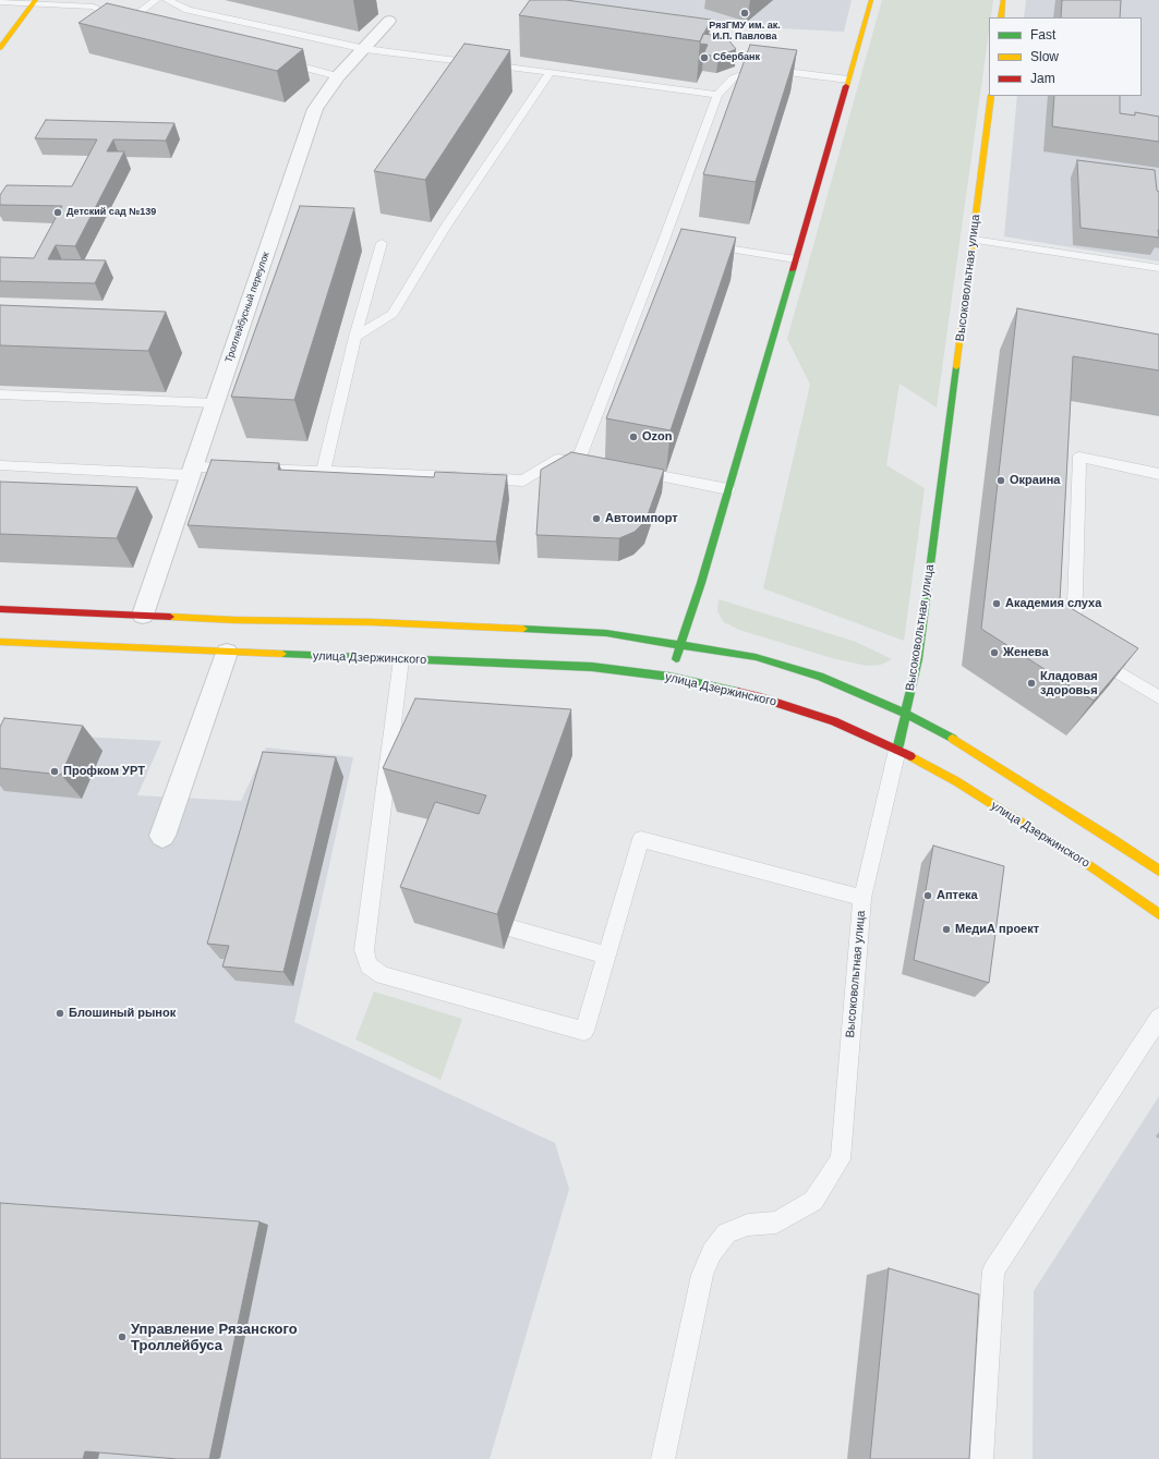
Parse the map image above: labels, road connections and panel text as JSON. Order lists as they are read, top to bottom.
{
  "streets": {
    "street": ["Высоковольтная улица", "Троллейбусный переулок", "улица Дзержинского"]
  },
  "crossings": [
    ["Высоковольтная улица", "улица Дзержинского"]
  ],
  "places": [
    "РязГМУ им. ак. И.П. Павлова",
    "Сбербанк",
    "Детский сад №139",
    "Ozon",
    "Окраина",
    "Автоимпорт",
    "Академия слуха",
    "Женева",
    "Кладовая здоровья",
    "Профком УРТ",
    "Аптека",
    "МедиА проект",
    "Блошиный рынок",
    "Управление Рязанского Троллейбуса"
  ],
  "legend": ["Fast", "Slow", "Jam"]
}
